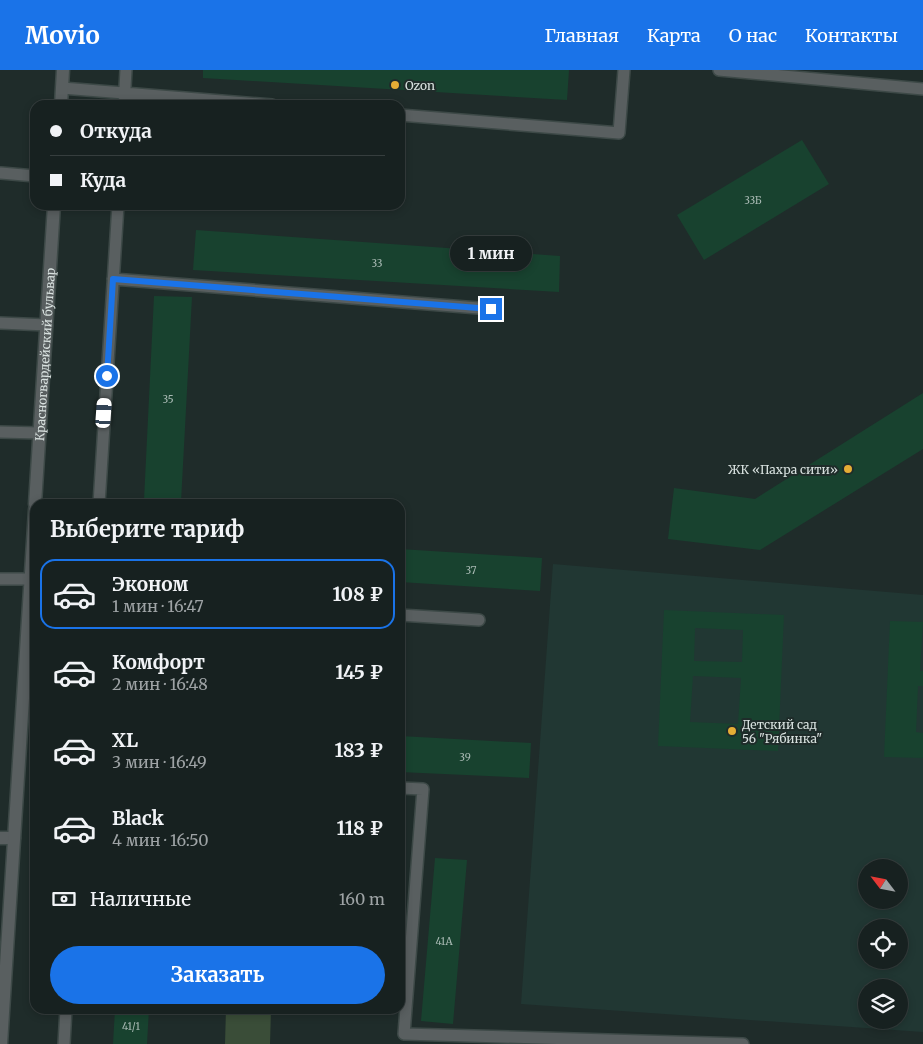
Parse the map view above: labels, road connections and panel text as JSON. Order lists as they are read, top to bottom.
{
  "streets": {
    "street": ["Красногвардейский бульвар"]
  },
  "places": ["Ozon", "ЖК «Пахра сити»", "Детский сад 56 \"Рябинка\""],
  "house_numbers": [
    "33Б",
    "33",
    "35",
    "37",
    "39",
    "41А",
    "41/1"
  ],
  "north": "top left",
  "page": {
    "header": "Movio",
    "nav": [
      "Главная",
      "Карта",
      "О нас",
      "Контакты"
    ],
    "banner": ["Откуда", "Куда"],
    "bubble": "1 мин",
    "heading": "Выберите тариф",
    "list": [
      {
        "name": "Эконом",
        "note": "1 мин · 16:47",
        "value": "108 ₽"
      },
      {
        "name": "Комфорт",
        "note": "2 мин · 16:48",
        "value": "145 ₽"
      },
      {
        "name": "XL",
        "note": "3 мин · 16:49",
        "value": "183 ₽"
      },
      {
        "name": "Black",
        "note": "4 мин · 16:50",
        "value": "118 ₽"
      }
    ],
    "pay": ["Наличные", "160 m"],
    "buttons": "Заказать"
  }
}
